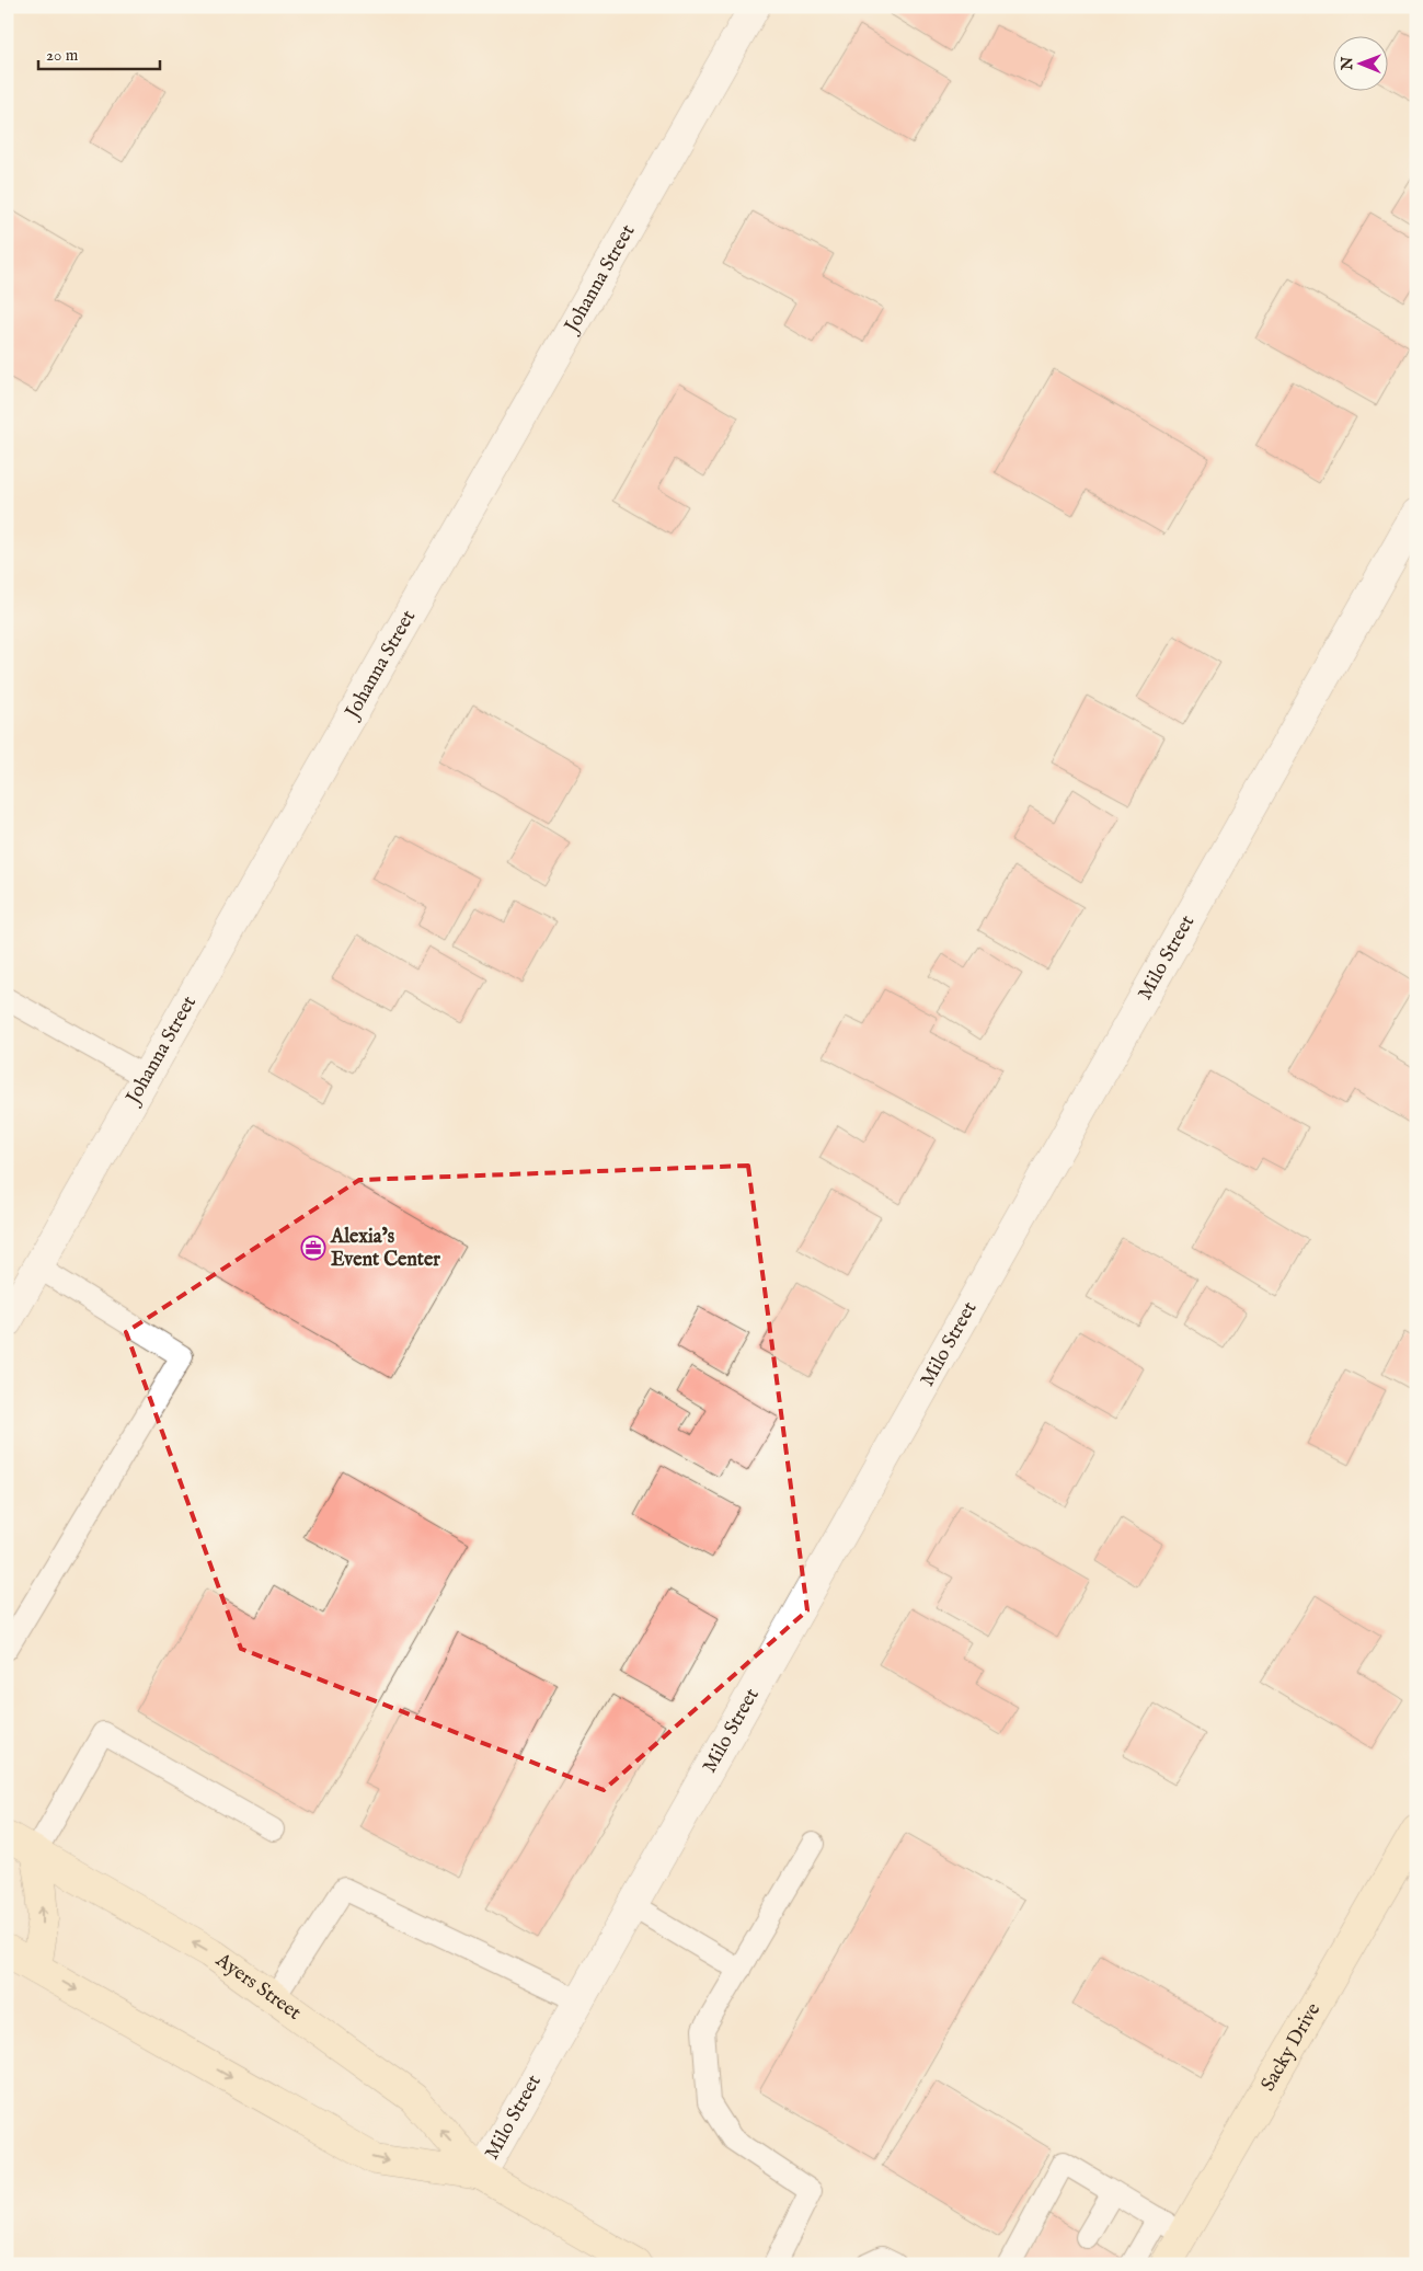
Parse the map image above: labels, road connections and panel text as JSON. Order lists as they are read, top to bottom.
{
  "streets": {
    "main road": ["Ayers Street", "Sacky Drive"],
    "street": ["Johanna Street", "Milo Street"]
  },
  "crossings": [
    ["Milo Street", "Ayers Street"]
  ],
  "places": {
    "office": ["Alexia’s Event Center"]
  },
  "scale_bar": "20 m",
  "north": "left"
}
